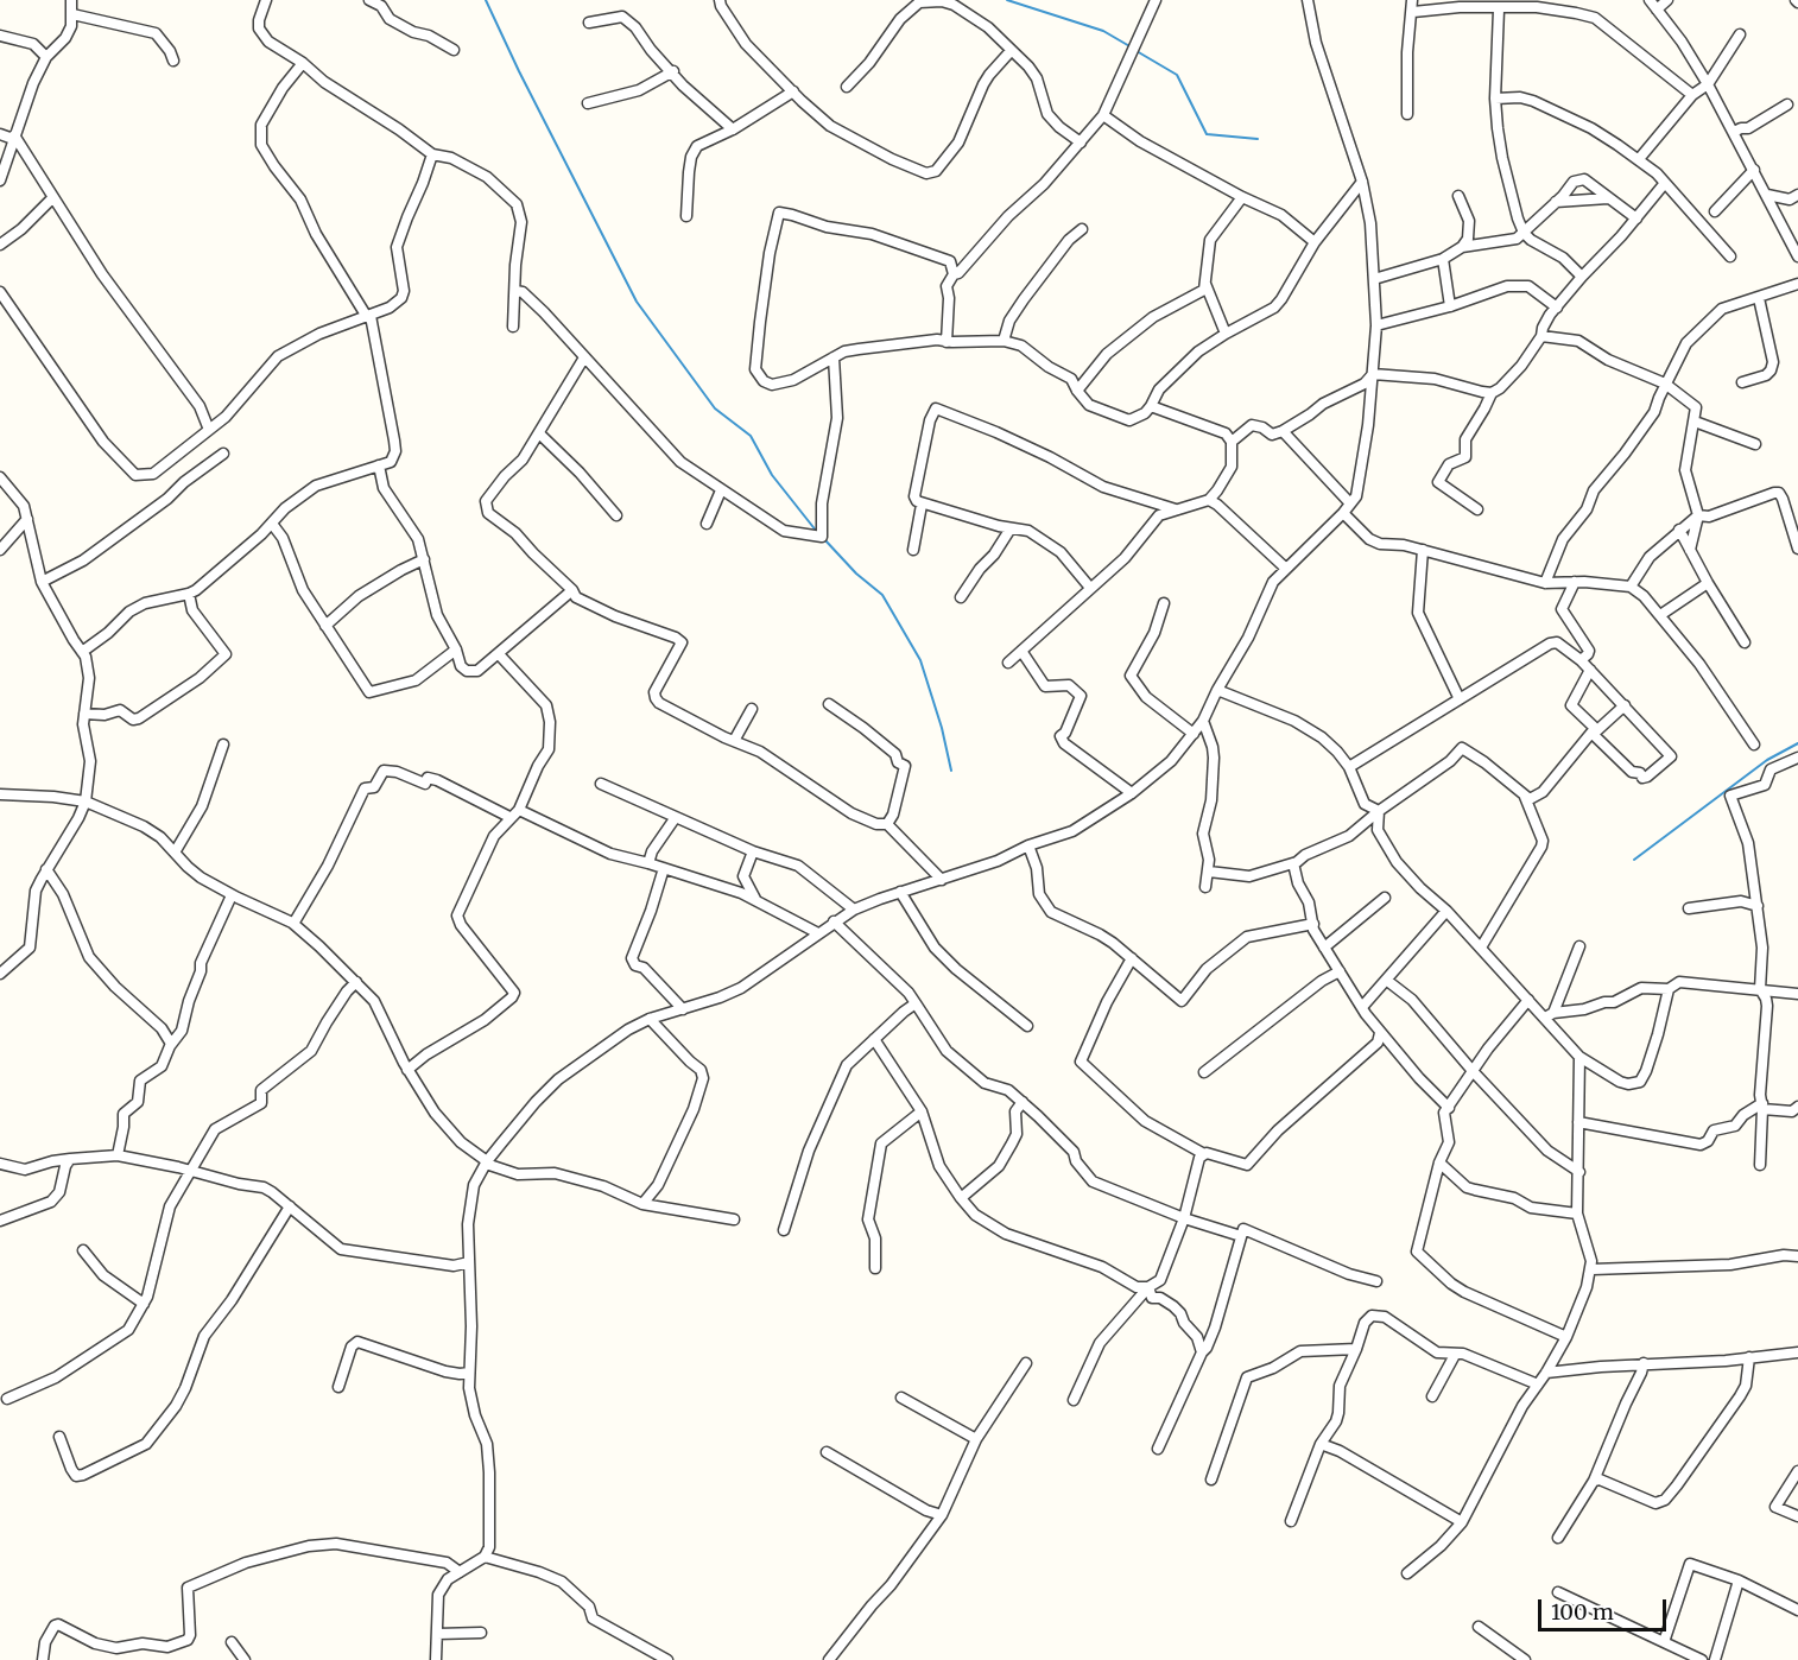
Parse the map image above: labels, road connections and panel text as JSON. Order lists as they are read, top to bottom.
{
  "scale_bar": "100 m"
}
